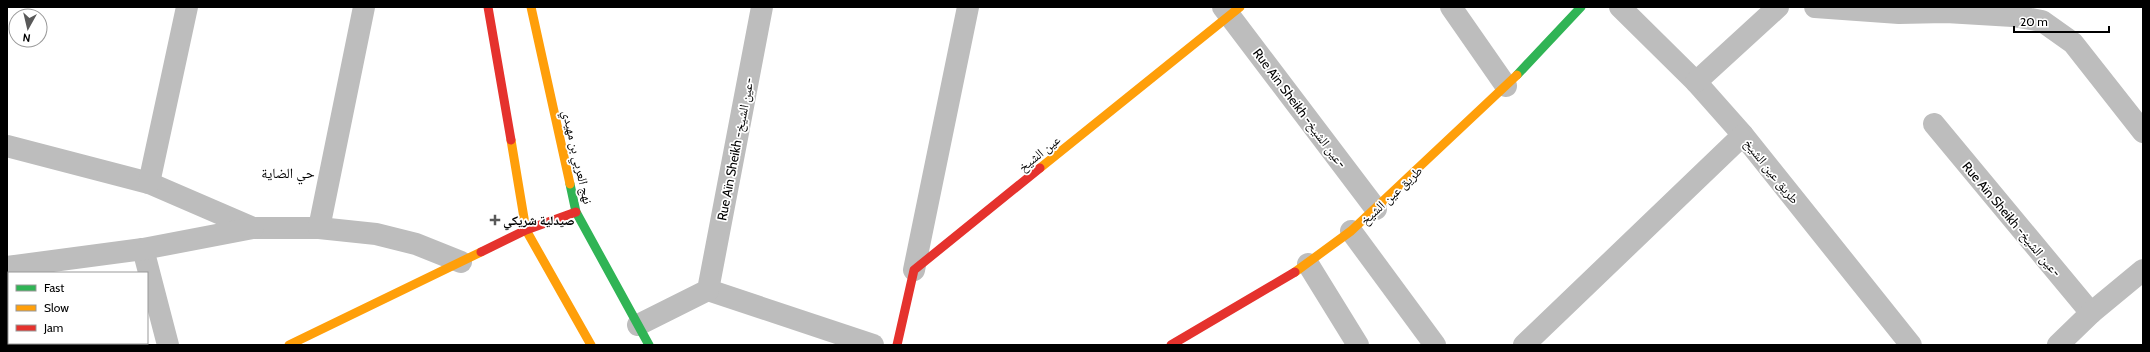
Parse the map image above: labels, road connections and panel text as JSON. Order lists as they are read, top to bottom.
{
  "streets": {
    "main road": ["عين الشيخ", "نهج العربي بن مهيدي", "طريق عين الشيخ"],
    "street": ["Rue Aïn Sheikh -عين الشيخ-"]
  },
  "crossings": [
    ["Rue Aïn Sheikh -عين الشيخ-", "عين الشيخ"],
    ["Rue Aïn Sheikh -عين الشيخ-", "طريق عين الشيخ"]
  ],
  "districts": ["حي الضاية"],
  "places": {
    "health": ["صيدلية شريكي"]
  },
  "legend": ["Fast", "Slow", "Jam"],
  "scale_bar": "20 m",
  "north": "bottom"
}
